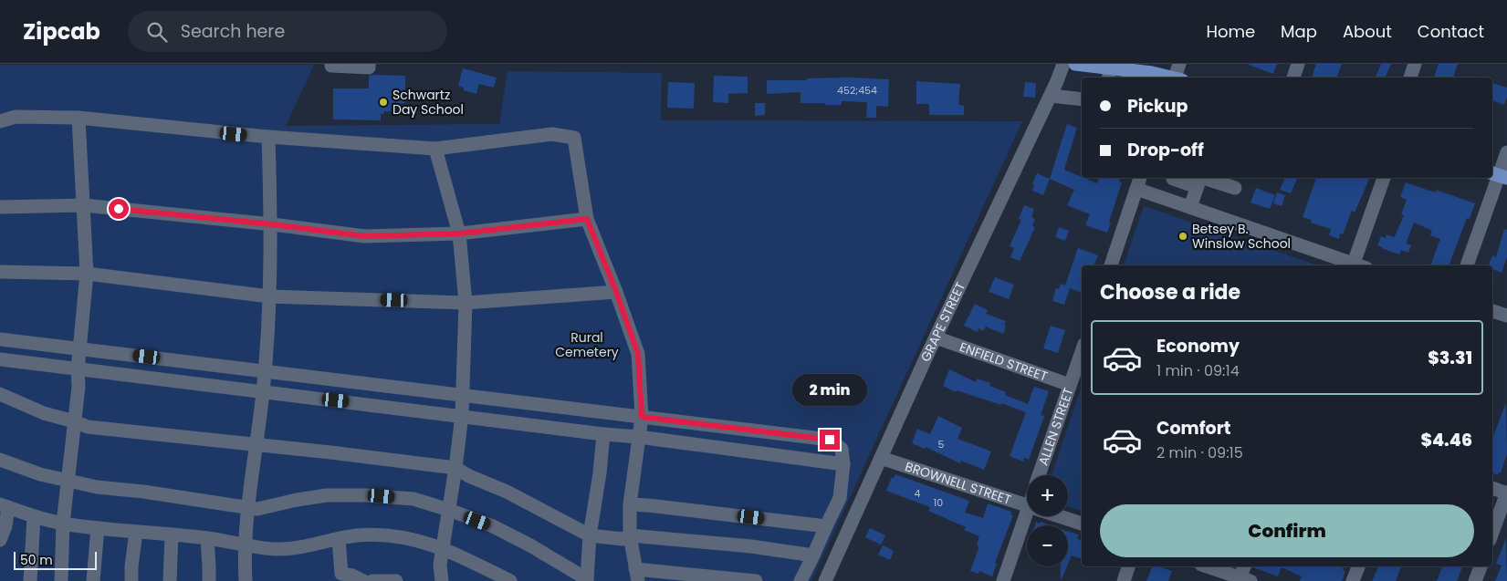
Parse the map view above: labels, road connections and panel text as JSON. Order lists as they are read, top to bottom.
{
  "streets": {
    "street": [
      "GRAPE STREET",
      "ENFIELD STREET",
      "ALLEN STREET",
      "BROWNELL STREET"
    ]
  },
  "crossings": [
    ["GRAPE STREET", "ENFIELD STREET"],
    ["GRAPE STREET", "BROWNELL STREET"],
    ["ENFIELD STREET", "ALLEN STREET"]
  ],
  "parks": ["Rural Cemetery"],
  "places": ["Schwartz Day School", "Betsey B. Winslow School"],
  "house_numbers": [
    "452;454",
    "5",
    "4",
    "10"
  ],
  "scale_bar": "50 m",
  "page": {
    "header": "Zipcab",
    "search": "Search here",
    "nav": [
      "Home",
      "Map",
      "About",
      "Contact"
    ],
    "banner": ["Pickup", "Drop-off"],
    "heading": "Choose a ride",
    "list": [
      {
        "name": "Economy",
        "note": "1 min · 09:14",
        "value": "$3.31"
      },
      {
        "name": "Comfort",
        "note": "2 min · 09:15",
        "value": "$4.46"
      }
    ],
    "bubble": "2 min",
    "map_buttons": ["+", "−"],
    "buttons": "Confirm",
    "scale": "50 m"
  }
}
